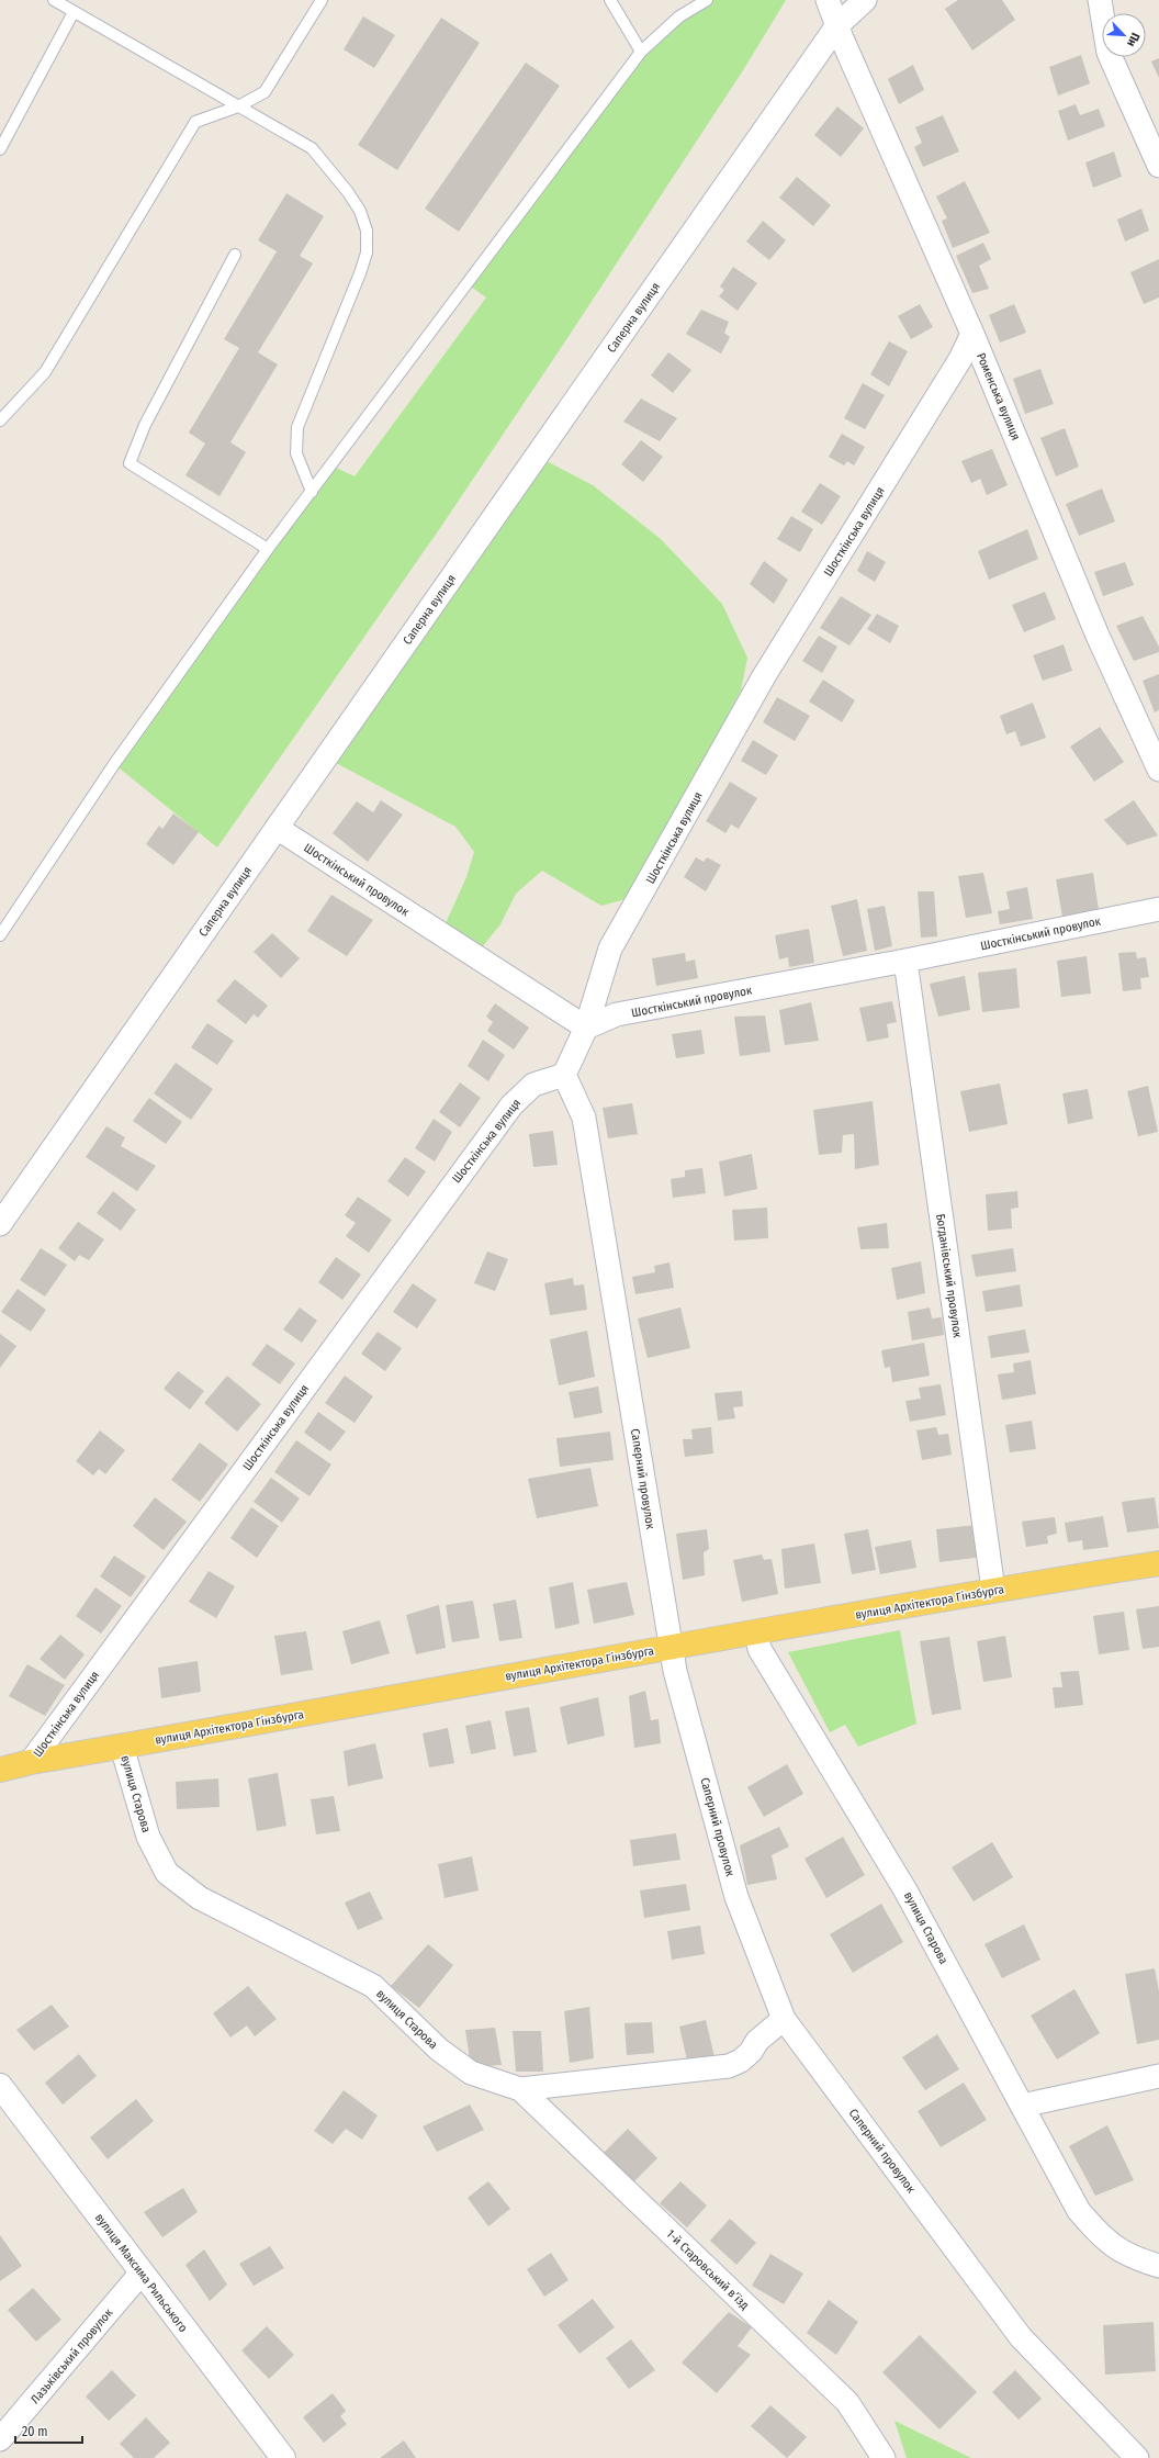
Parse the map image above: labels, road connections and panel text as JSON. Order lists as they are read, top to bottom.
{
  "streets": {
    "main road": ["вулиця Архітектора Гінзбурга", "вулиця Максима Рильського"],
    "street": [
      "Саперна вулиця",
      "Роменська вулиця",
      "Шосткінська вулиця",
      "Шосткінський провулок",
      "Богданівський провулок",
      "Саперний провулок",
      "вулиця Старова",
      "1-й Старовський в’їзд",
      "Лазьківський провулок"
    ]
  },
  "crossings": [
    ["Саперна вулиця", "Роменська вулиця"],
    ["Саперна вулиця", "Шосткінський провулок"],
    ["Роменська вулиця", "Шосткінська вулиця"],
    ["Шосткінська вулиця", "Шосткінський провулок"],
    ["Шосткінська вулиця", "Саперний провулок"],
    ["Шосткінська вулиця", "вулиця Архітектора Гінзбурга"],
    ["Шосткінський провулок", "Богданівський провулок"],
    ["Богданівський провулок", "вулиця Архітектора Гінзбурга"],
    ["Саперний провулок", "вулиця Архітектора Гінзбурга"],
    ["Саперний провулок", "вулиця Старова"],
    ["вулиця Архітектора Гінзбурга", "вулиця Старова"],
    ["вулиця Старова", "1-й Старовський в’їзд"],
    ["вулиця Максима Рильського", "Лазьківський провулок"]
  ],
  "scale_bar": "20 m",
  "north": "bottom right"
}
